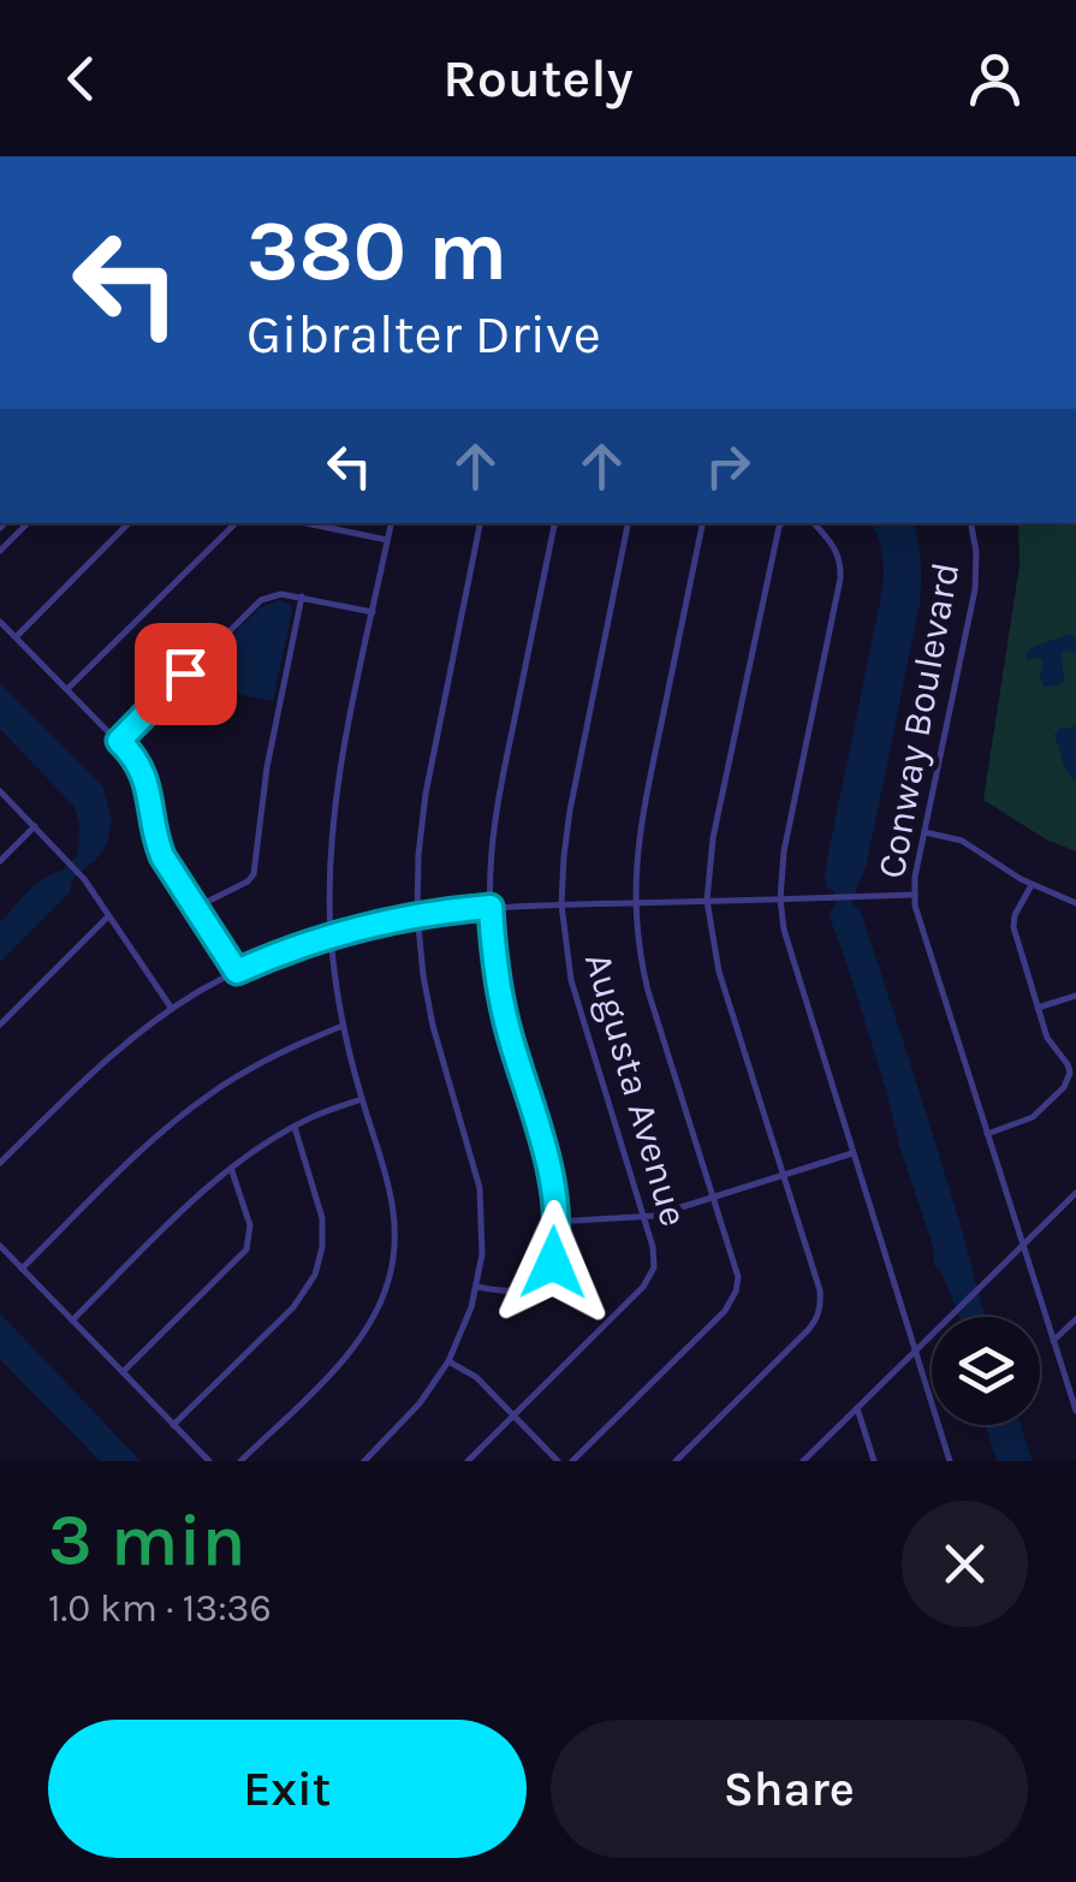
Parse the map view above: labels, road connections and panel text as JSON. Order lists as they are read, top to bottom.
{
  "streets": {
    "street": ["Conway Boulevard", "Augusta Avenue"]
  },
  "page": {
    "header": "Routely",
    "turn": ["380 m", "Gibralter Drive"],
    "heading": ["3 min", "1.0 km · 13:36"],
    "buttons": ["Exit", "Share"]
  }
}
